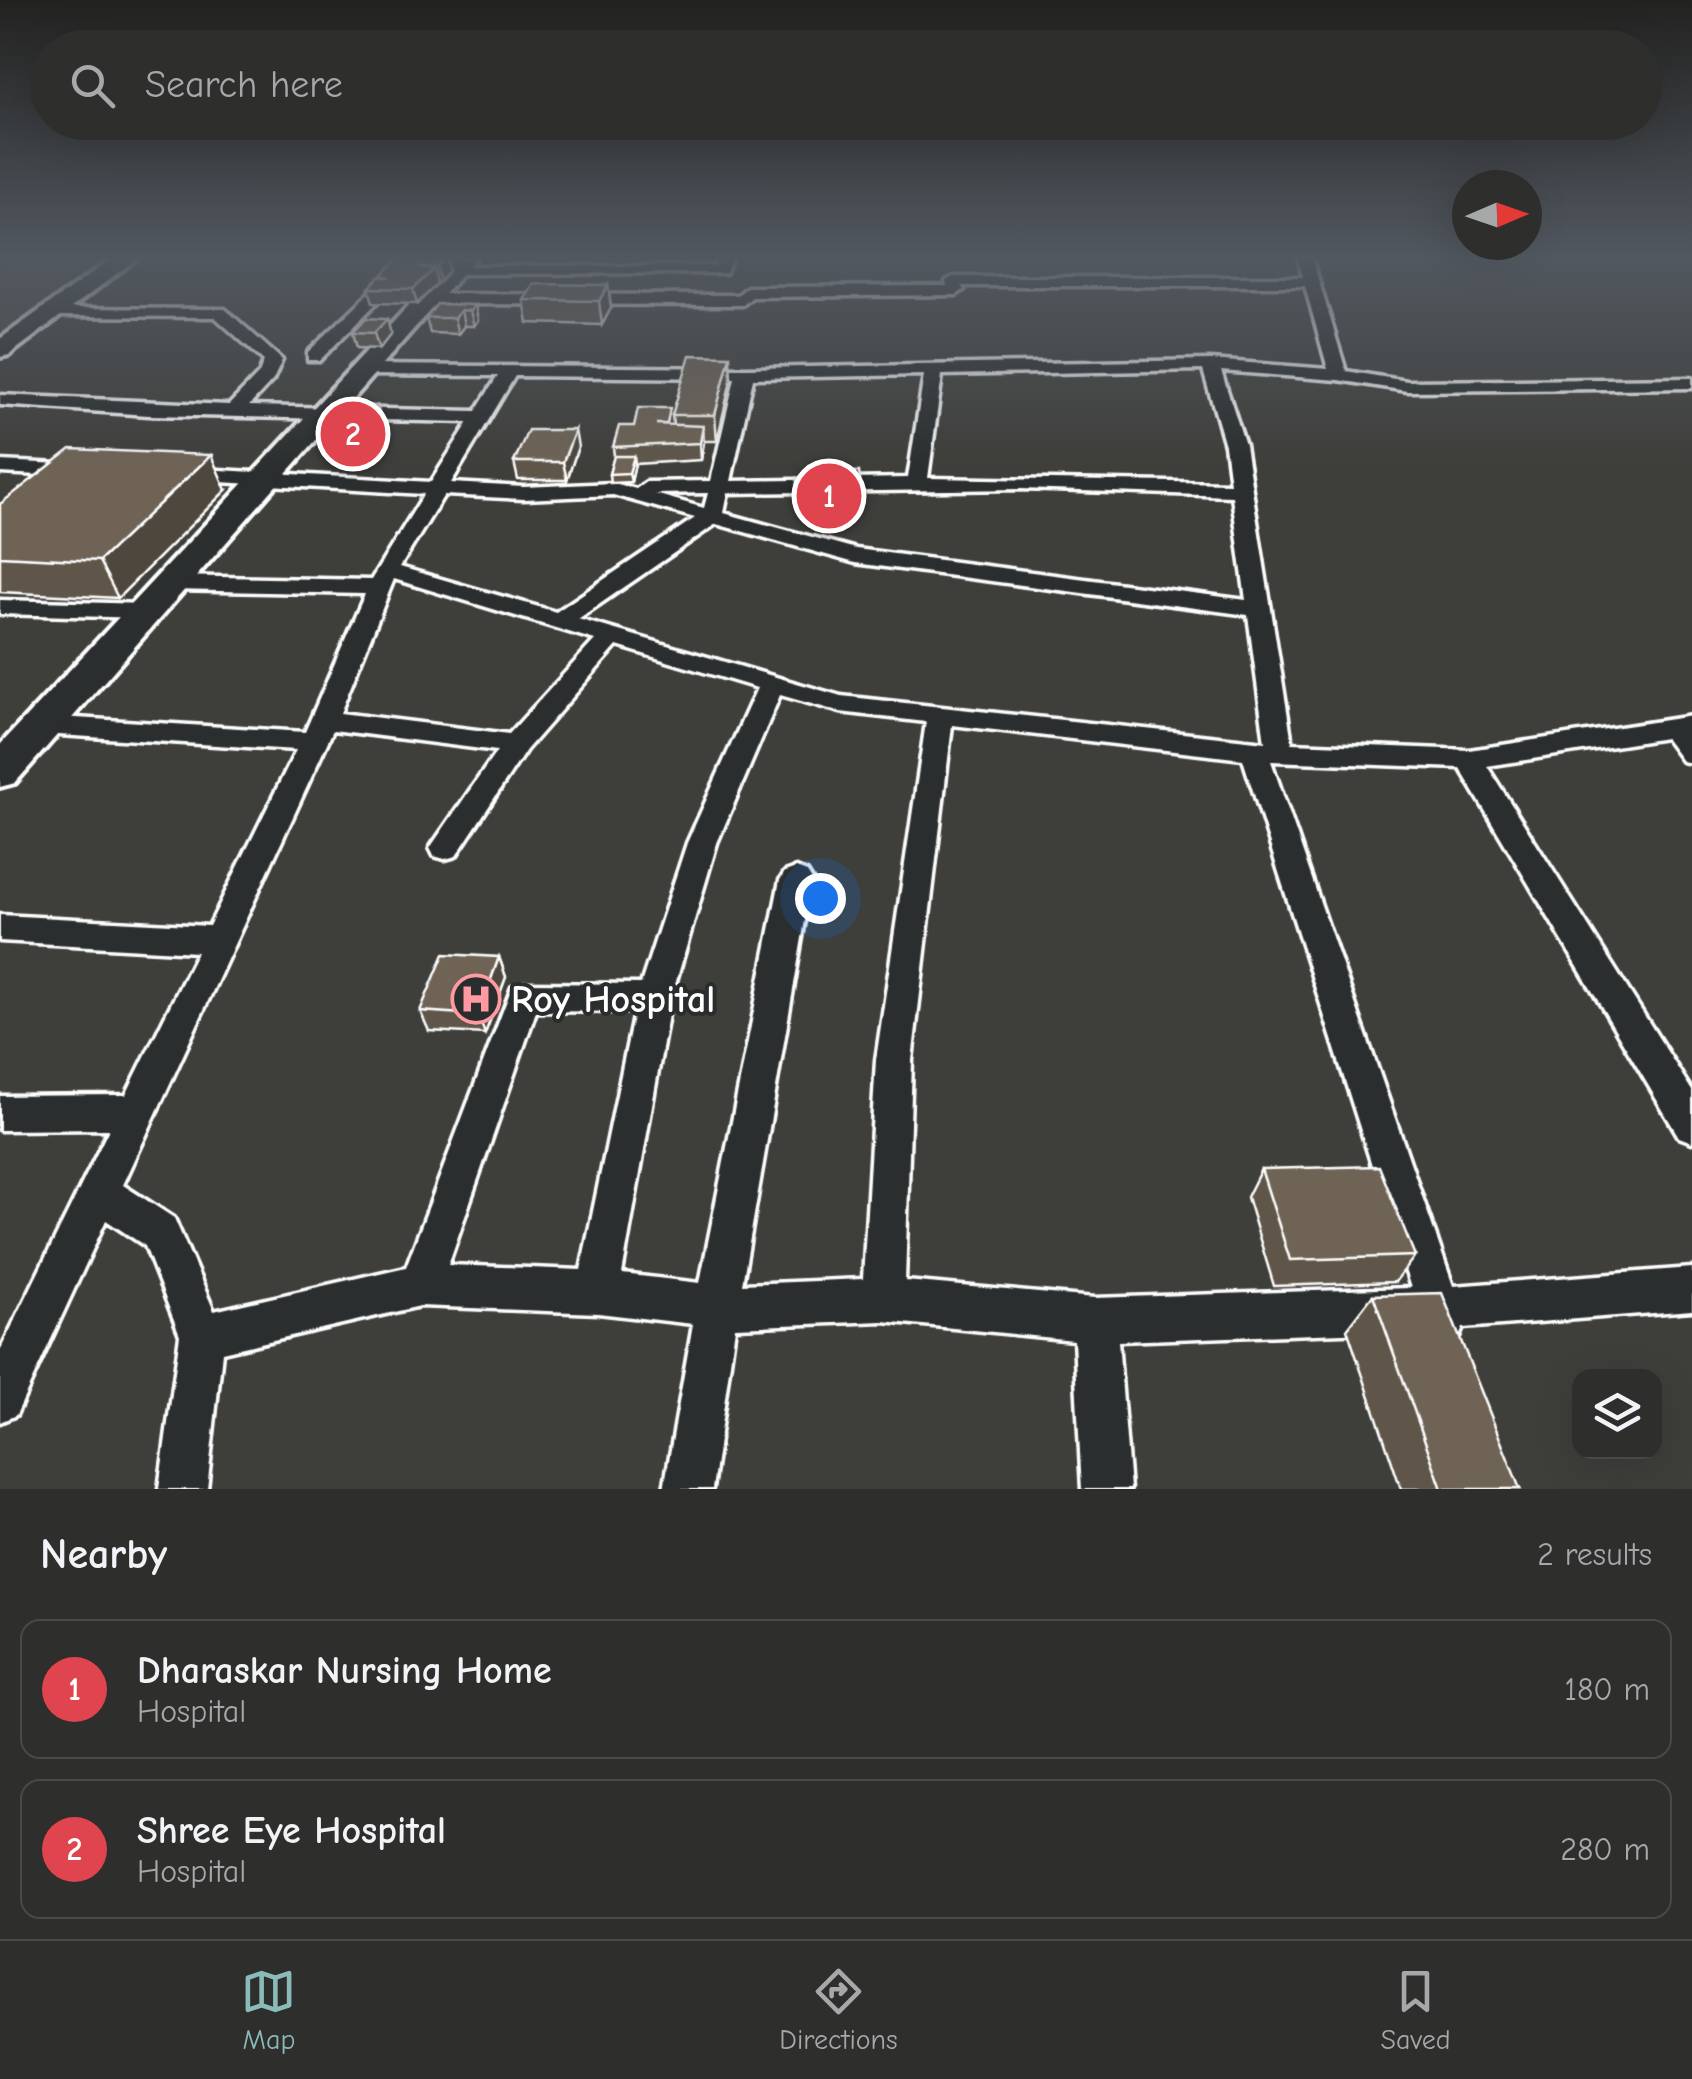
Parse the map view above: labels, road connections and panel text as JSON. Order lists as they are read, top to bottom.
{
  "places": {
    "hospital": ["Roy Hospital"]
  },
  "north": "right",
  "page": {
    "search": "Search here",
    "pins": ["2", "1"],
    "heading": ["Nearby", "2 results"],
    "list": [
      {
        "mark": "1",
        "name": "Dharaskar Nursing Home",
        "note": "Hospital",
        "value": "180 m"
      },
      {
        "mark": "2",
        "name": "Shree Eye Hospital",
        "note": "Hospital",
        "value": "280 m"
      }
    ],
    "nav": ["Map", "Directions", "Saved"]
  }
}
